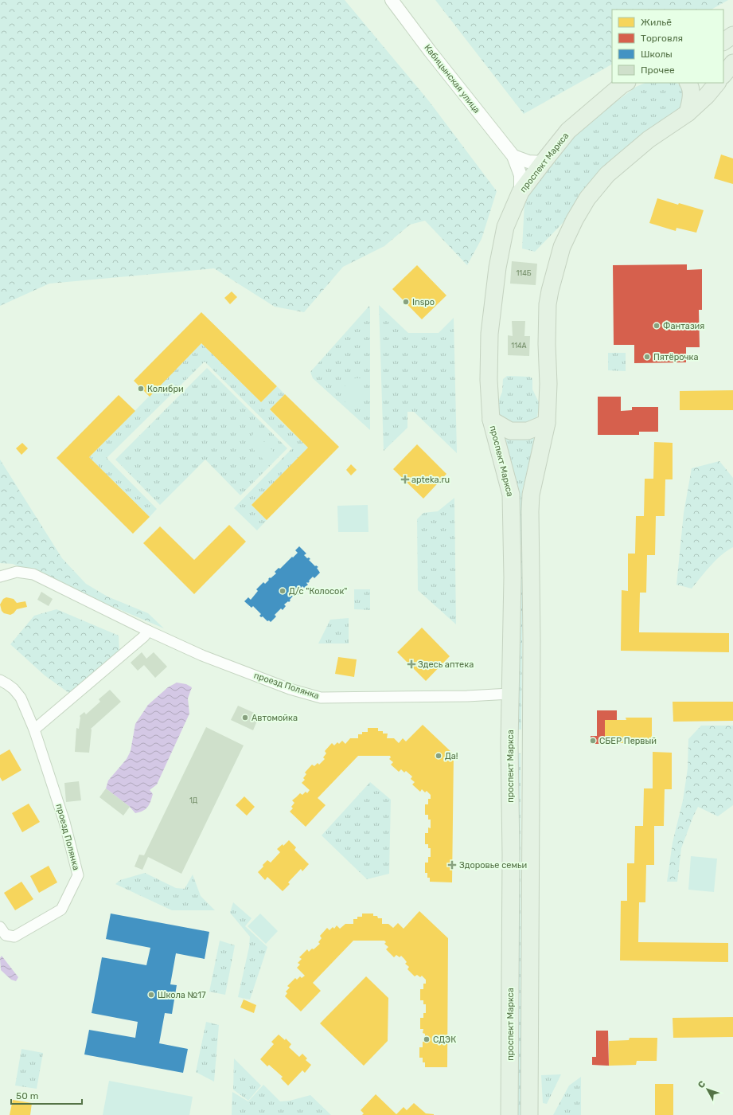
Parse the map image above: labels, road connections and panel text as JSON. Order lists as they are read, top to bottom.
{
  "streets": {
    "main road": ["проспект Маркса"],
    "street": ["Кабицынская улица", "проезд Полянка"]
  },
  "crossings": [
    ["проспект Маркса", "проезд Полянка"]
  ],
  "places": {
    "other": [
      "Inspo",
      "Фантазия",
      "Пятёрочка",
      "Колибри",
      "Д/с \"Колосок\"",
      "Автомойка",
      "СБЕР Первый",
      "Да!",
      "Школа №17",
      "СДЭК"
    ],
    "health": ["apteka.ru", "Здесь аптека", "Здоровье семьи"]
  },
  "house_numbers": ["114Б", "114А", "1Д"],
  "legend": [
    "Жильё",
    "Торговля",
    "Школы",
    "Прочее"
  ],
  "scale_bar": "50 m",
  "north": "top left"
}
